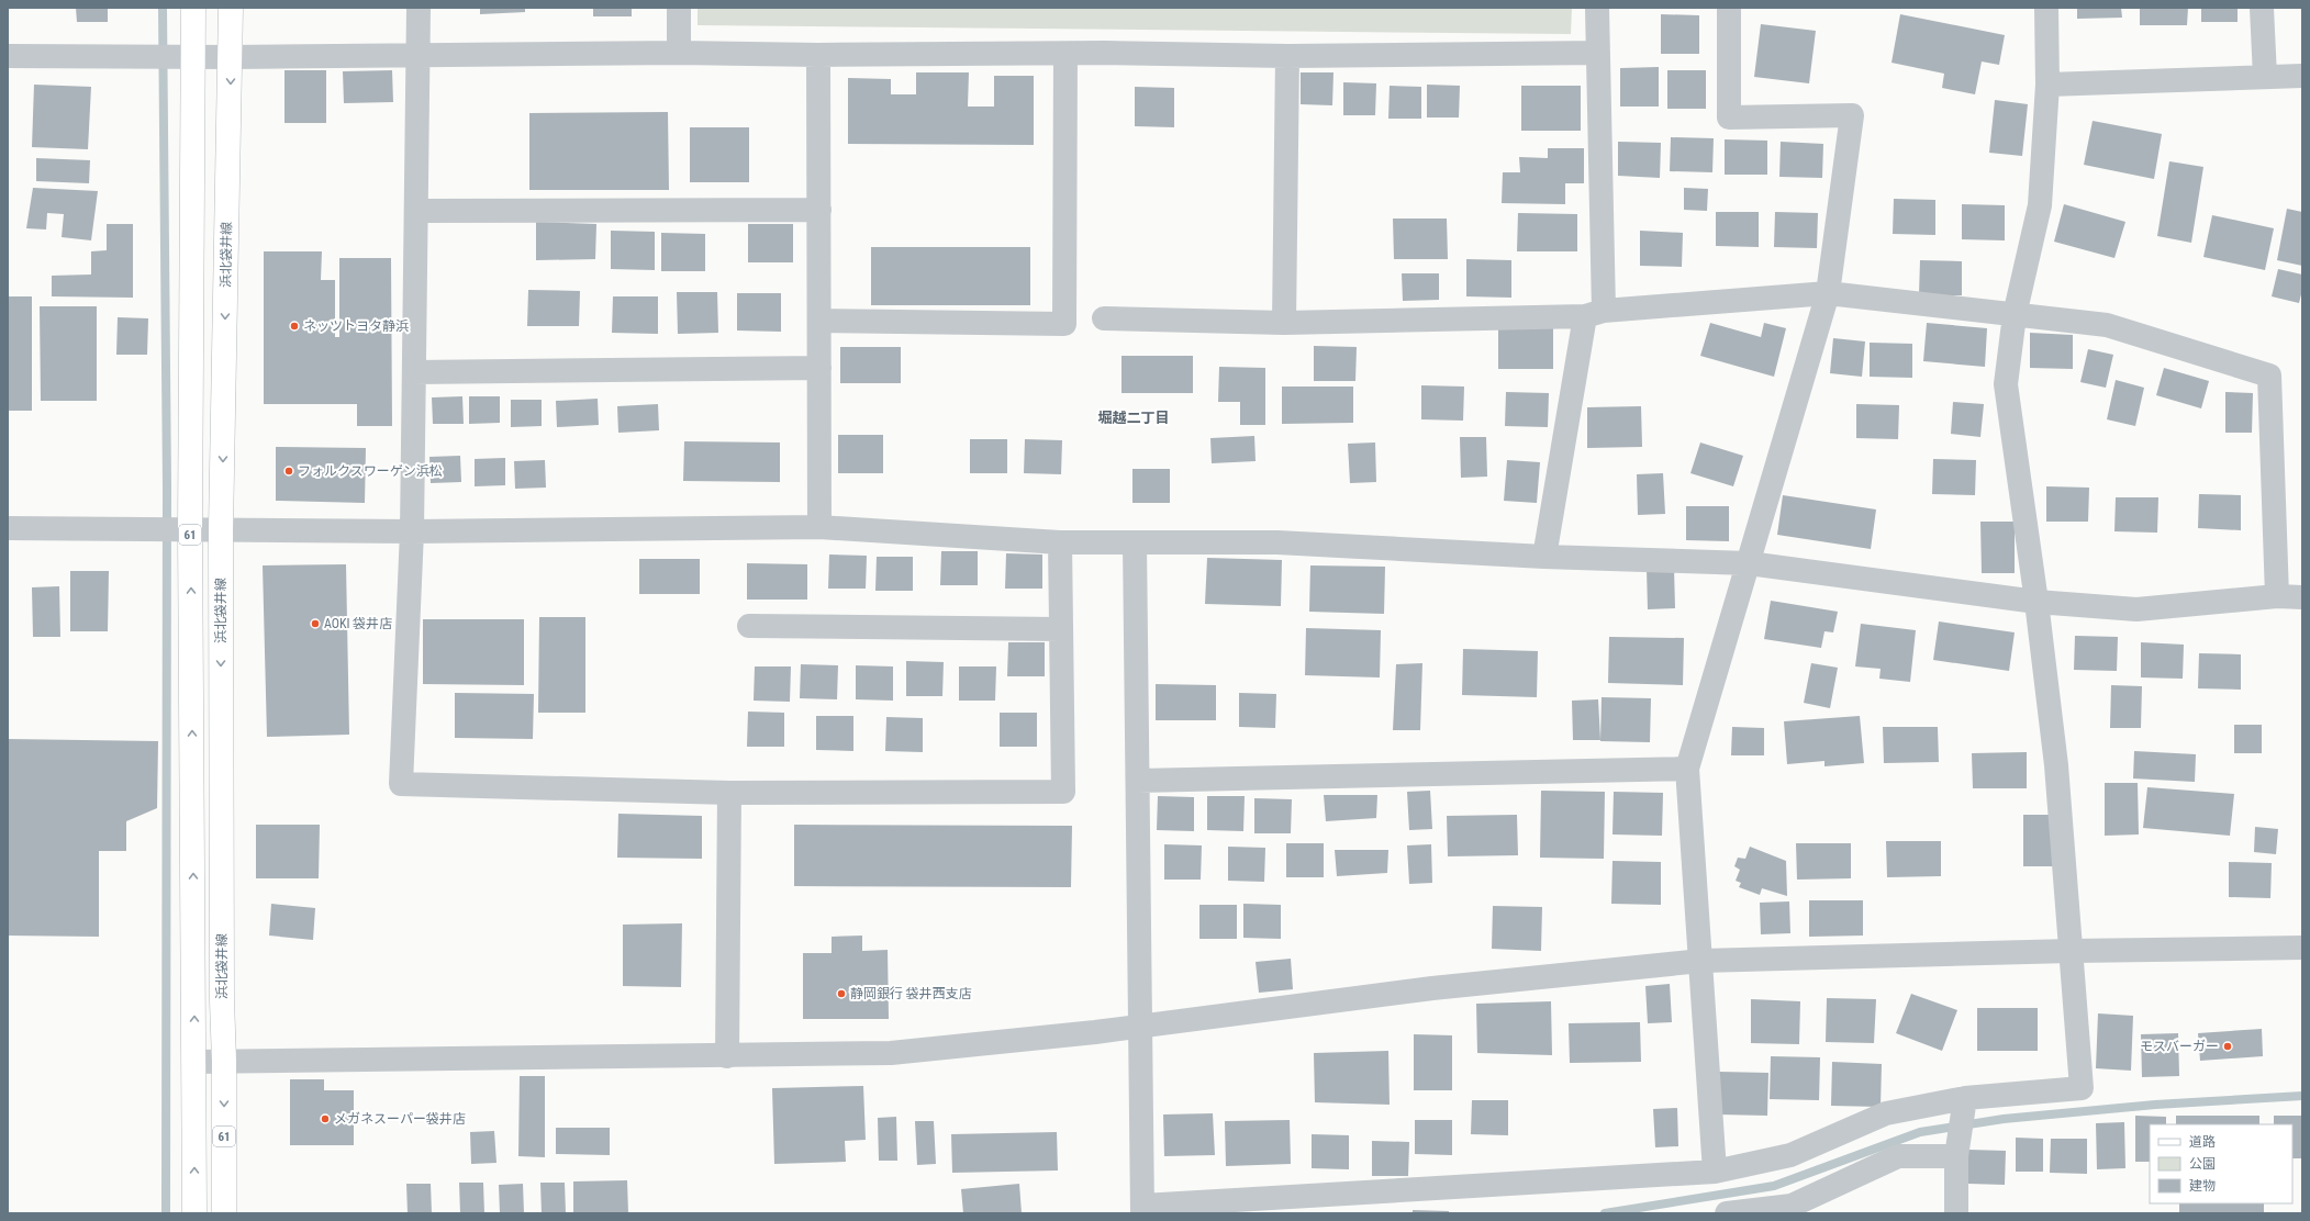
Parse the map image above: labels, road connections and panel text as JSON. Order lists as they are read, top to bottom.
{
  "streets": {
    "main road": ["浜北袋井線", "61"]
  },
  "districts": ["堀越二丁目"],
  "places": [
    "ネッツトヨタ静浜",
    "フォルクスワーゲン浜松",
    "AOKI 袋井店",
    "静岡銀行 袋井西支店",
    "モスバーガー",
    "メガネスーパー袋井店"
  ],
  "legend": ["道路", "公園", "建物"]
}
